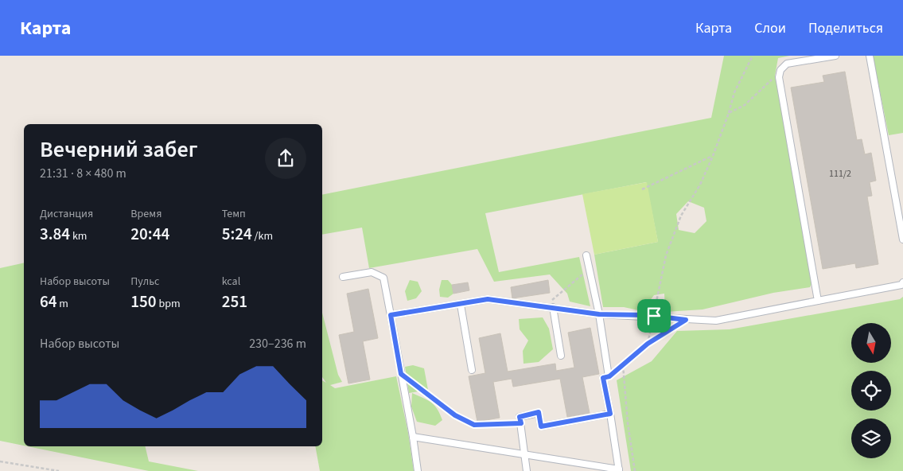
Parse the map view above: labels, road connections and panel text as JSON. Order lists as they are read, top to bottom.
{
  "house_numbers": ["111/2"],
  "north": "bottom",
  "page": {
    "header": "Карта",
    "nav": ["Карта", "Слои", "Поделиться"],
    "heading": ["Вечерний забег", "21:31 · 8 × 480 m"],
    "stats": [
      ["Дистанция", "3.84 km"],
      ["Время", "20:44"],
      ["Темп", "5:24 /km"],
      ["Набор высоты", "64 m"],
      ["Пульс", "150 bpm"],
      ["kcal", "251"]
    ],
    "chart": ["Набор высоты", "230–236 m"]
  }
}
